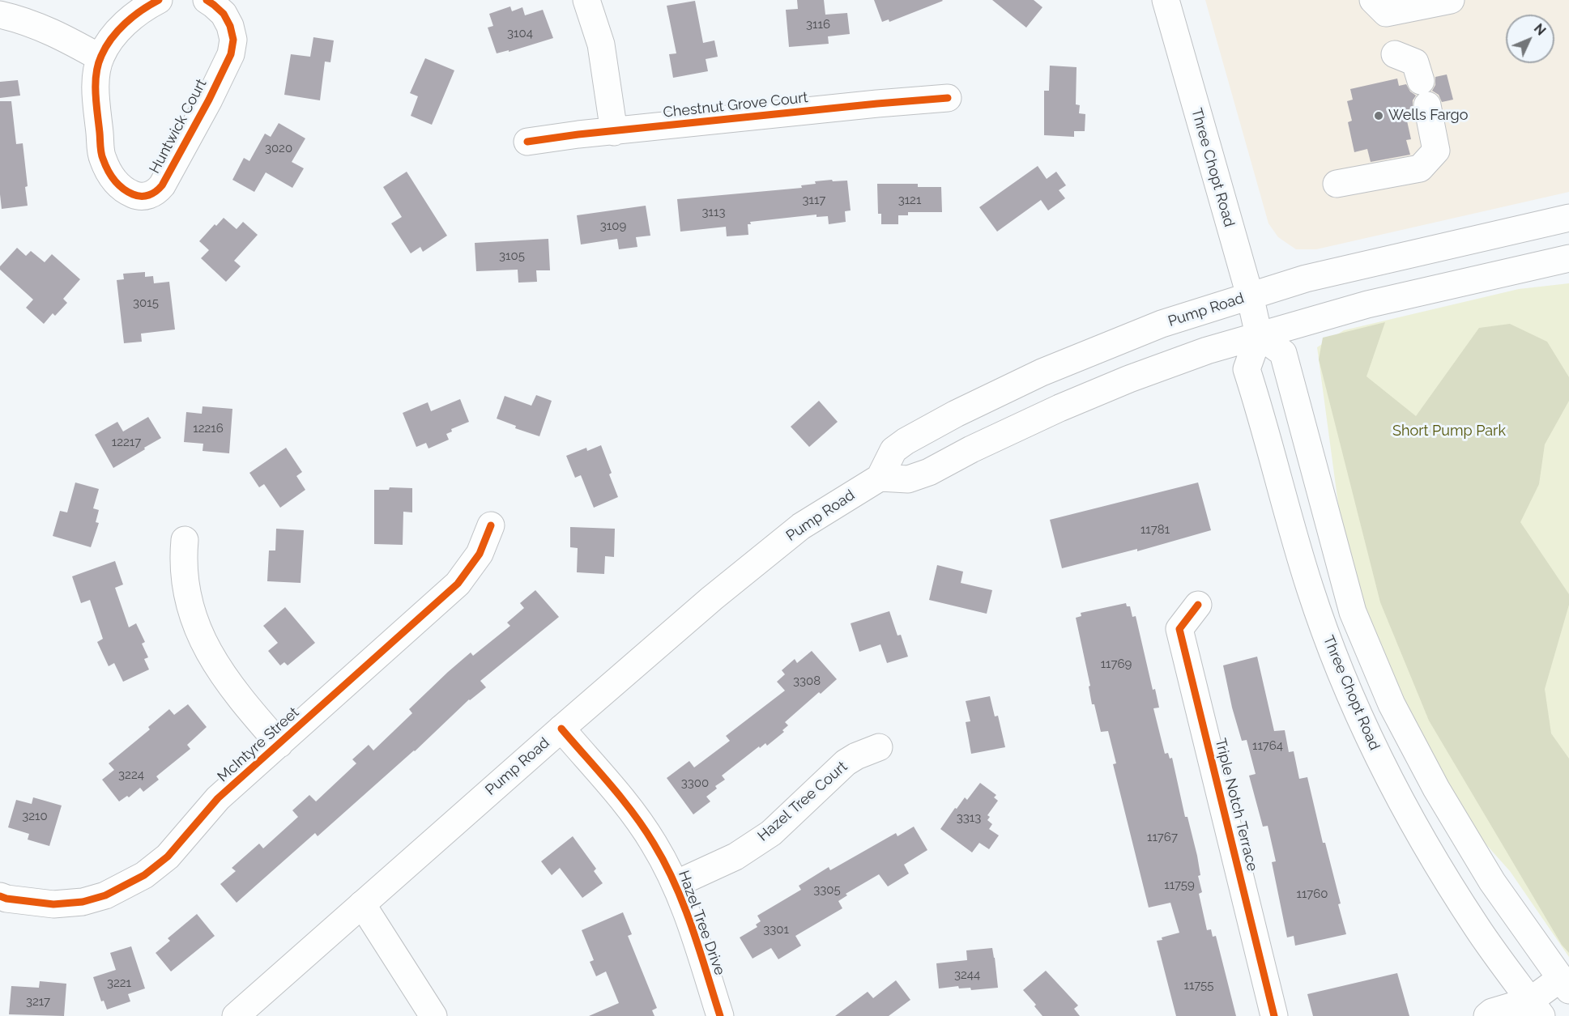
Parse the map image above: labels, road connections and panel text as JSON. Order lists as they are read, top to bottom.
{
  "streets": {
    "main road": [
      "Chestnut Grove Court",
      "Huntwick Court",
      "Three Chopt Road",
      "Pump Road",
      "McIntyre Street",
      "Hazel Tree Court",
      "Triple Notch Terrace",
      "Hazel Tree Drive"
    ]
  },
  "crossings": [
    ["Three Chopt Road", "Pump Road"],
    ["Pump Road", "Hazel Tree Drive"],
    ["Hazel Tree Court", "Hazel Tree Drive"]
  ],
  "parks": ["Short Pump Park"],
  "places": ["Wells Fargo"],
  "house_numbers": [
    "3116",
    "3104",
    "3020",
    "3117",
    "3121",
    "3113",
    "3109",
    "3105",
    "3015",
    "12216",
    "12217",
    "11781",
    "11769",
    "3308",
    "11764",
    "3224",
    "3300",
    "3210",
    "3313",
    "11767",
    "11759",
    "3305",
    "11760",
    "3301",
    "3244",
    "3221",
    "11755",
    "3217"
  ],
  "north": "top right"
}
